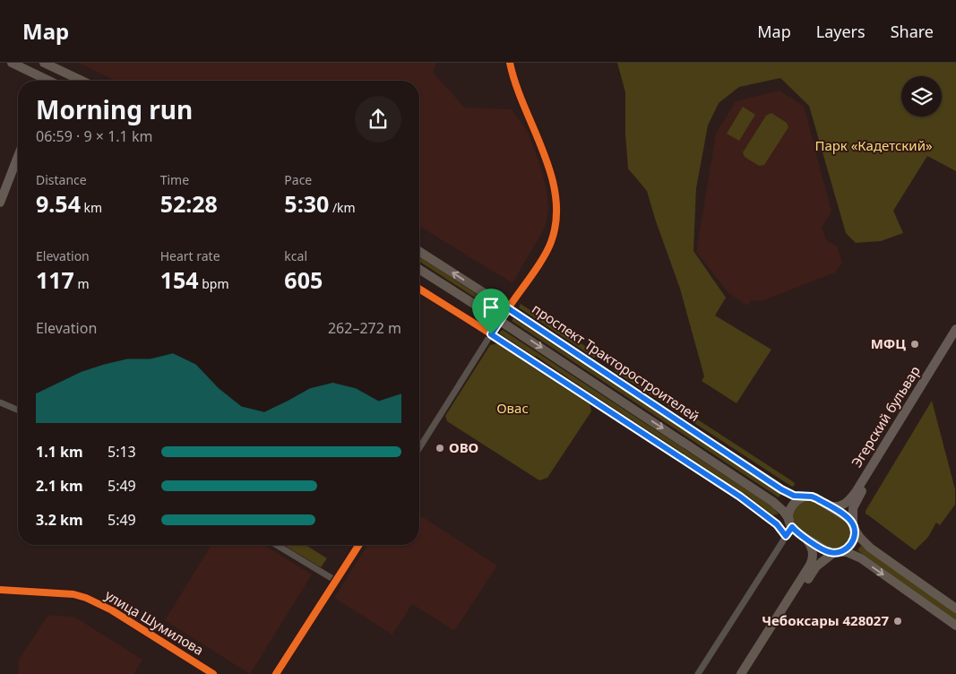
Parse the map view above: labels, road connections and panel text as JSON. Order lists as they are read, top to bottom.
{
  "streets": {
    "main road": ["проспект Тракторостроителей", "Эгерский бульвар"],
    "street": ["улица Шумилова"]
  },
  "crossings": [
    ["проспект Тракторостроителей", "Эгерский бульвар"]
  ],
  "parks": ["Парк «Кадетский»", "Овас"],
  "places": ["МФЦ", "ОВО", "Чебоксары 428027"],
  "page": {
    "header": "Map",
    "nav": ["Map", "Layers", "Share"],
    "heading": ["Morning run", "06:59 · 9 × 1.1 km"],
    "stats": [
      ["Distance", "9.54 km"],
      ["Time", "52:28"],
      ["Pace", "5:30 /km"],
      ["Elevation", "117 m"],
      ["Heart rate", "154 bpm"],
      ["kcal", "605"]
    ],
    "chart": ["Elevation", "262–272 m"],
    "list": [
      {
        "name": "1.1 km",
        "note": "5:13"
      },
      {
        "name": "2.1 km",
        "note": "5:49"
      },
      {
        "name": "3.2 km",
        "note": "5:49"
      }
    ]
  }
}
